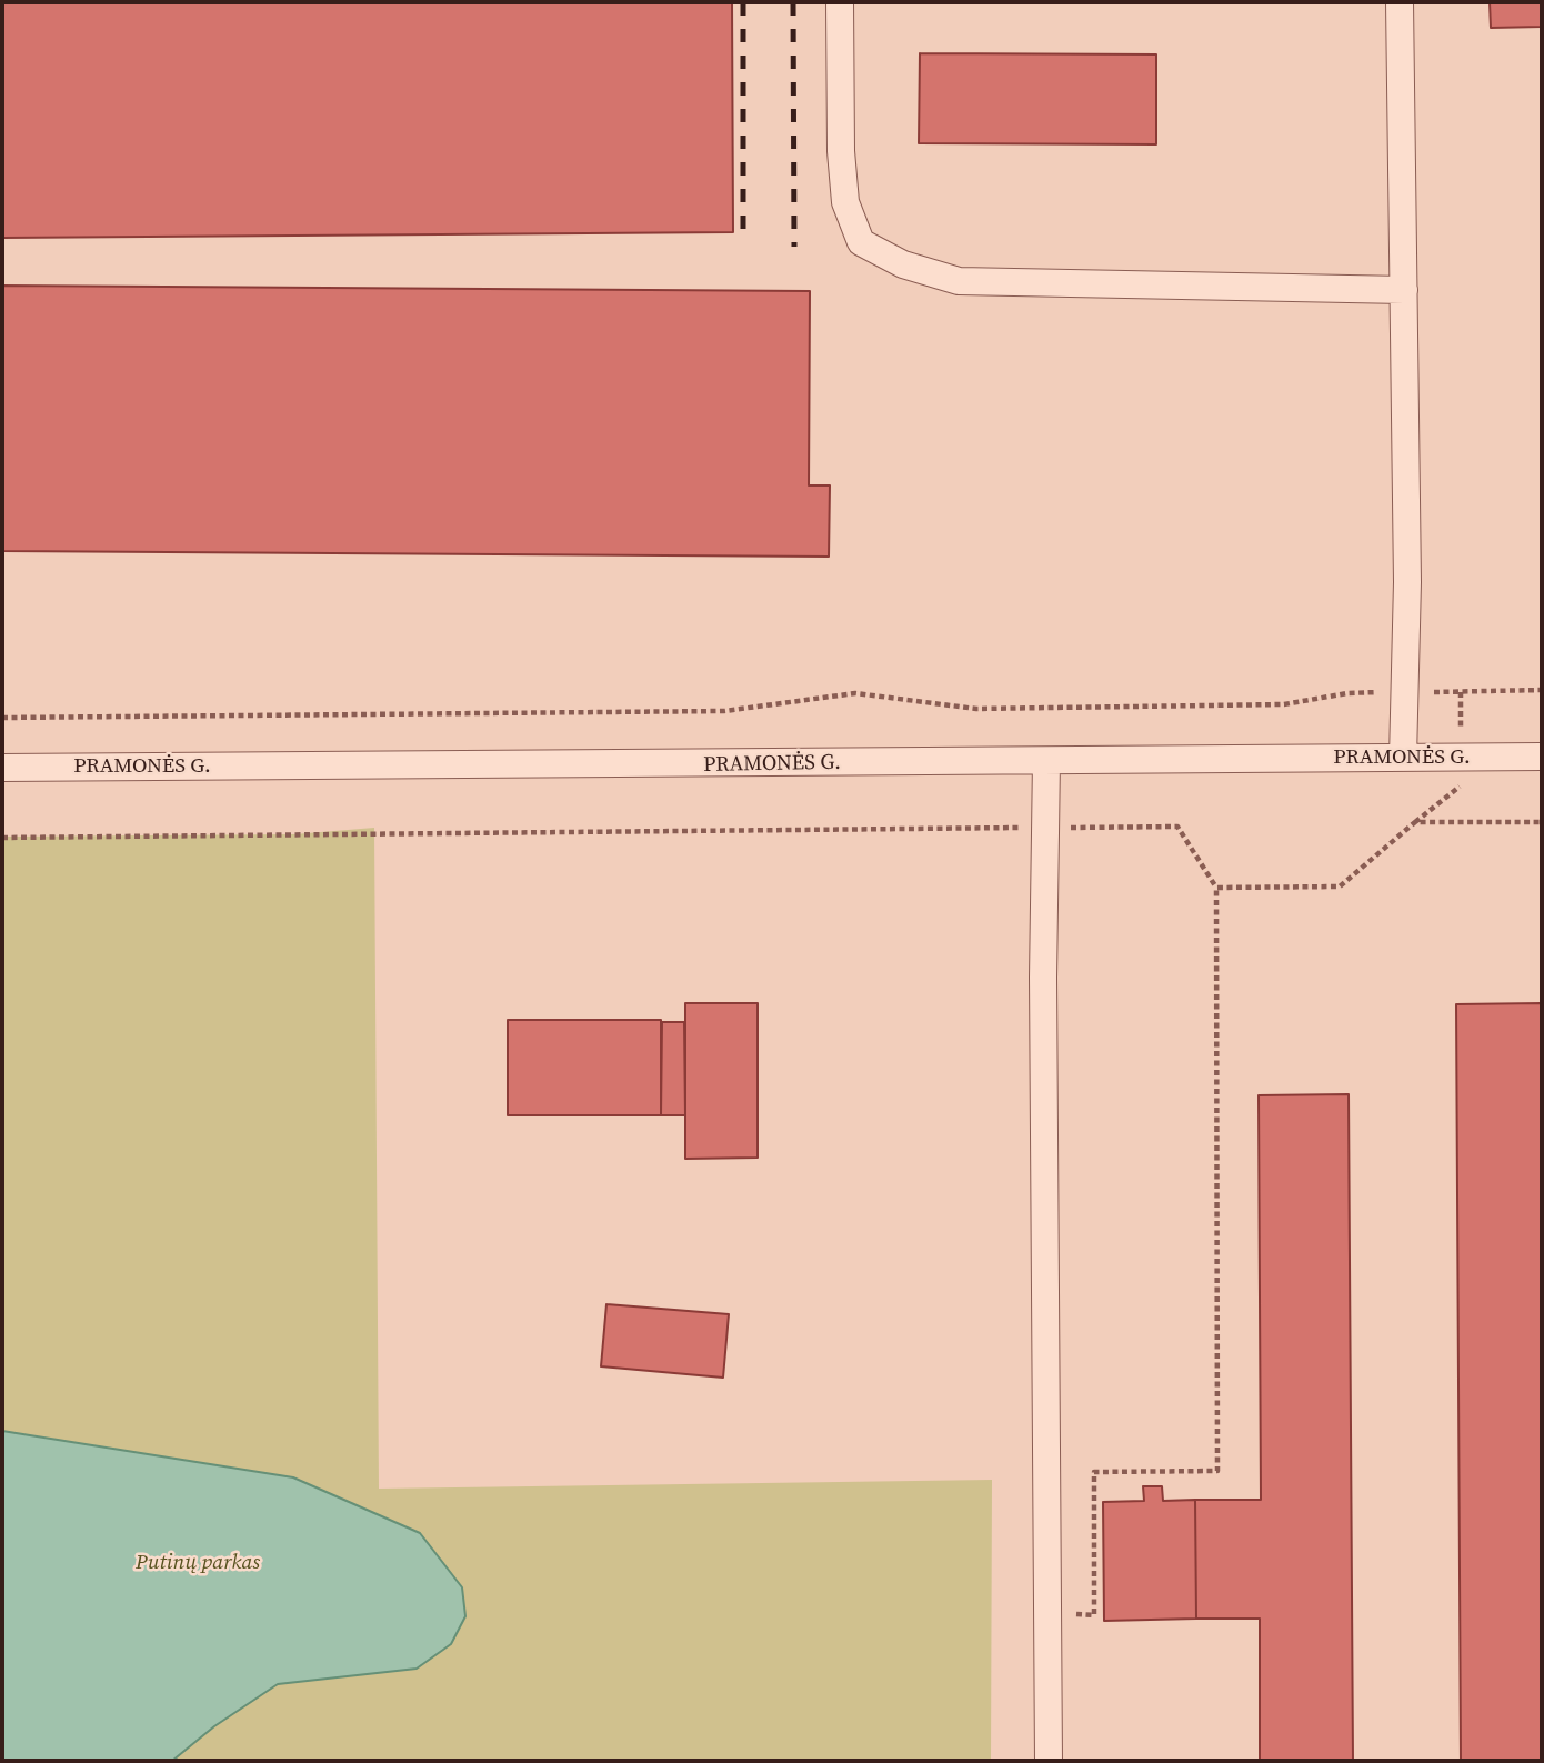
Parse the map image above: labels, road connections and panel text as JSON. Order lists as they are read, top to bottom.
{
  "streets": {
    "street": ["PRAMONĖS G."]
  },
  "parks": ["Putinų parkas"]
}
